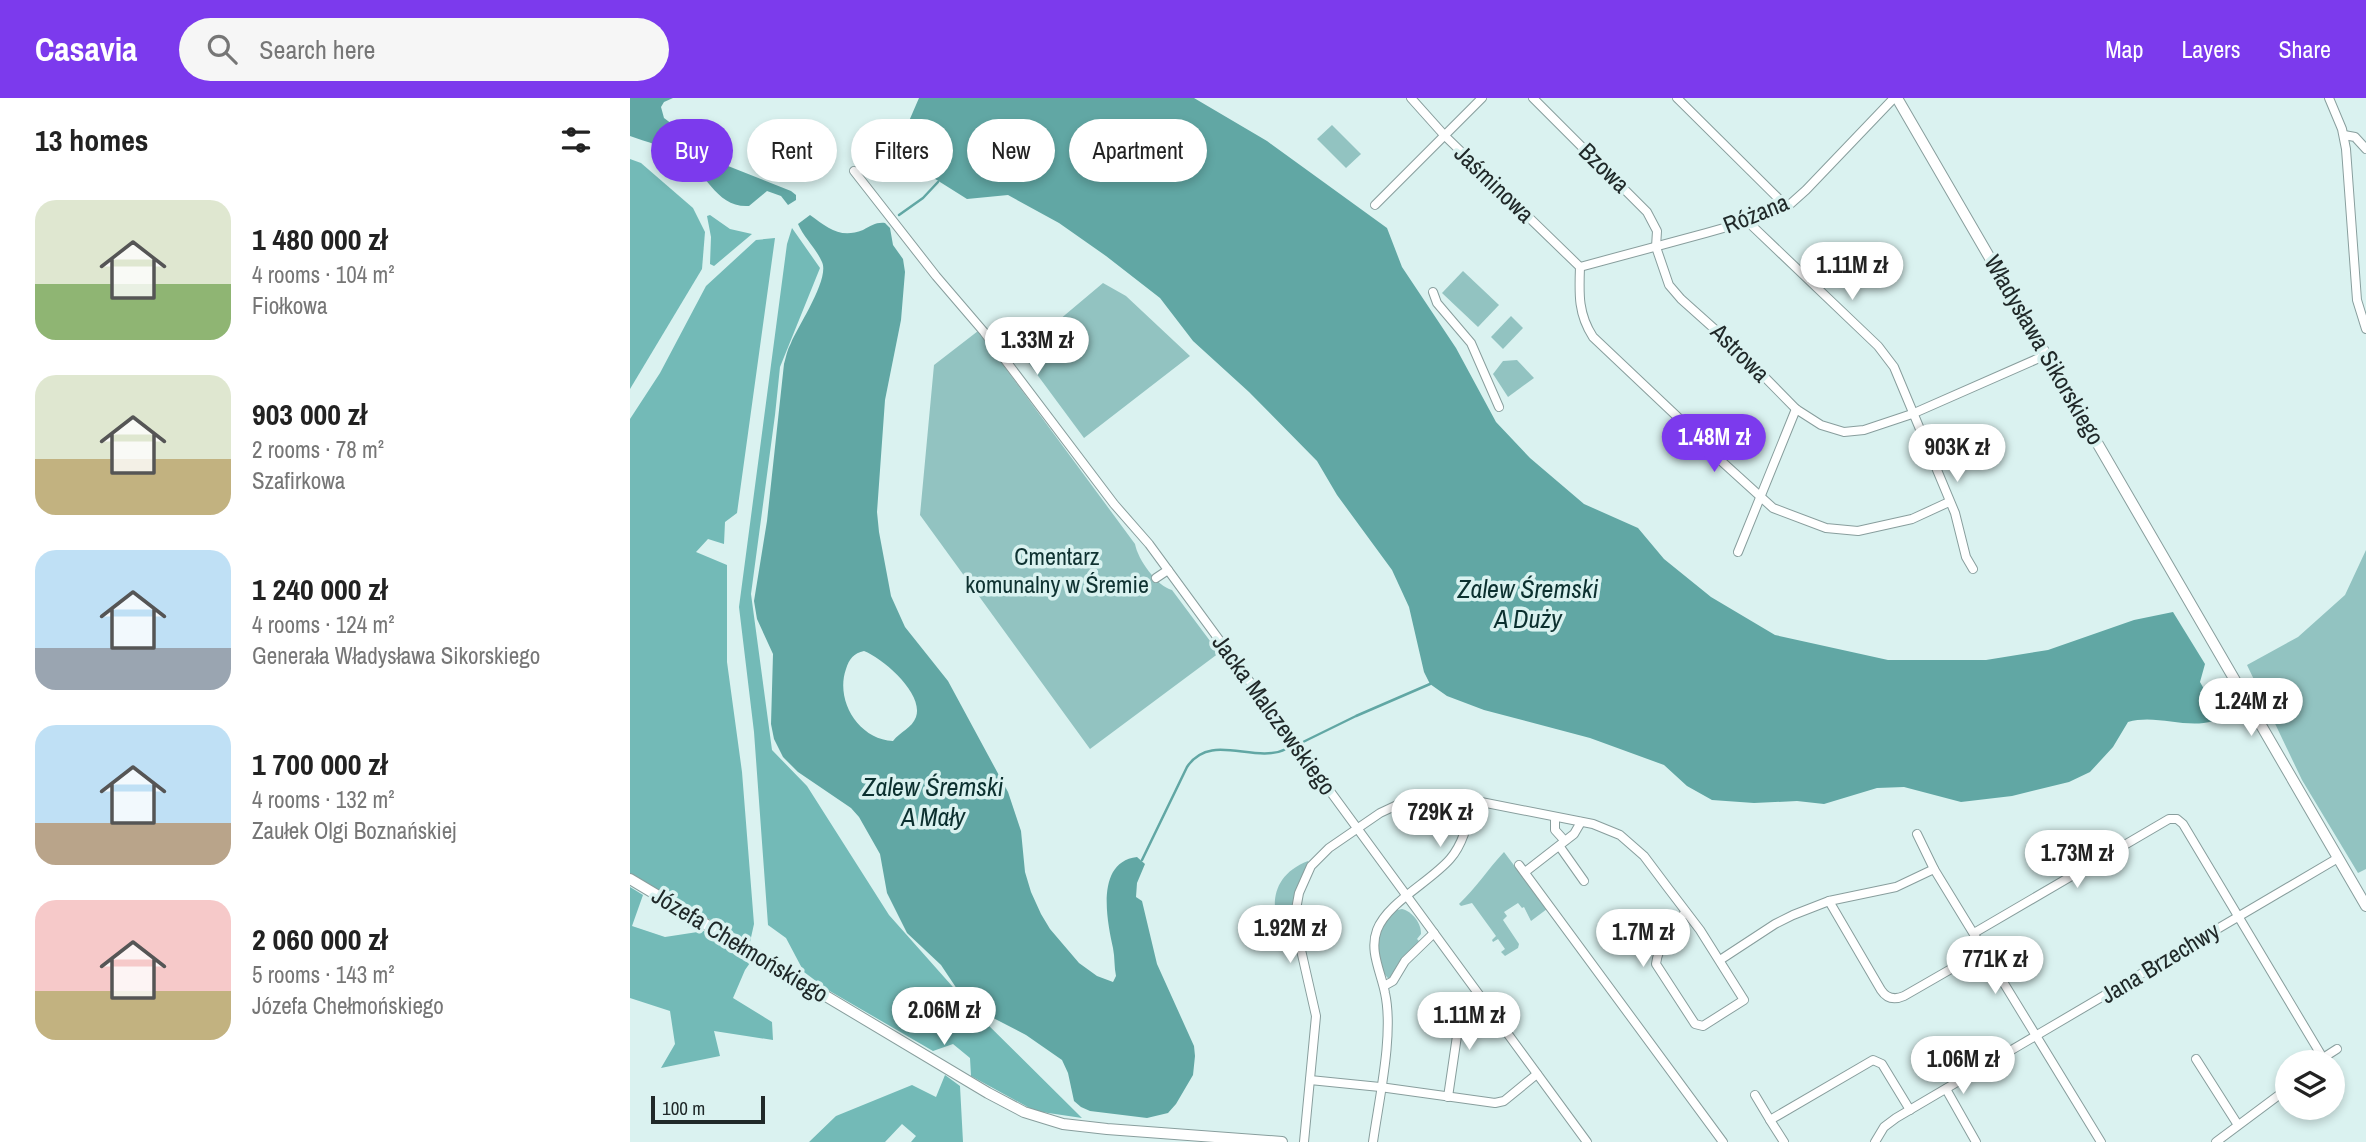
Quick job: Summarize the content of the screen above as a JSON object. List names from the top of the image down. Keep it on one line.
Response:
{"streets":{"main road":["Władysława Sikorskiego","Józefa Chełmońskiego"],"street":["Bzowa","Jaśminowa","Różana","Astrowa","Jacka Malczewskiego","Jana Brzechwy"]},"crossings":[["Bzowa","Różana"],["Bzowa","Astrowa"],["Jaśminowa","Różana"],["Różana","Władysława Sikorskiego"],["Różana","Astrowa"],["Władysława Sikorskiego","Astrowa"],["Władysława Sikorskiego","Jana Brzechwy"]],"water":["Zalew Śremski A Duży","Zalew Śremski A Mały"],"parks":["Cmentarz komunalny w Śremie"],"scale_bar":"100 m","page":{"header":"Casavia","search":"Search here","nav":["Map","Layers","Share"],"heading":"13 homes","chip":["Buy","Rent","Filters","New","Apartment"],"list":[{"name":"1 480 000 zł","note":"4 rooms · 104 m² · Fiołkowa"},{"name":"903 000 zł","note":"2 rooms · 78 m² · Szafirkowa"},{"name":"1 240 000 zł","note":"4 rooms · 124 m² · Generała Władysława Sikorskiego"},{"name":"1 700 000 zł","note":"4 rooms · 132 m² · Zaułek Olgi Boznańskiej"},{"name":"2 060 000 zł","note":"5 rooms · 143 m² · Józefa Chełmońskiego"}],"price":["1.11M zł","1.33M zł","1.48M zł","903K zł","1.24M zł","729K zł","1.73M zł","1.92M zł","1.7M zł","771K zł","2.06M zł","1.11M zł","1.06M zł"],"scale":"100 m"}}
